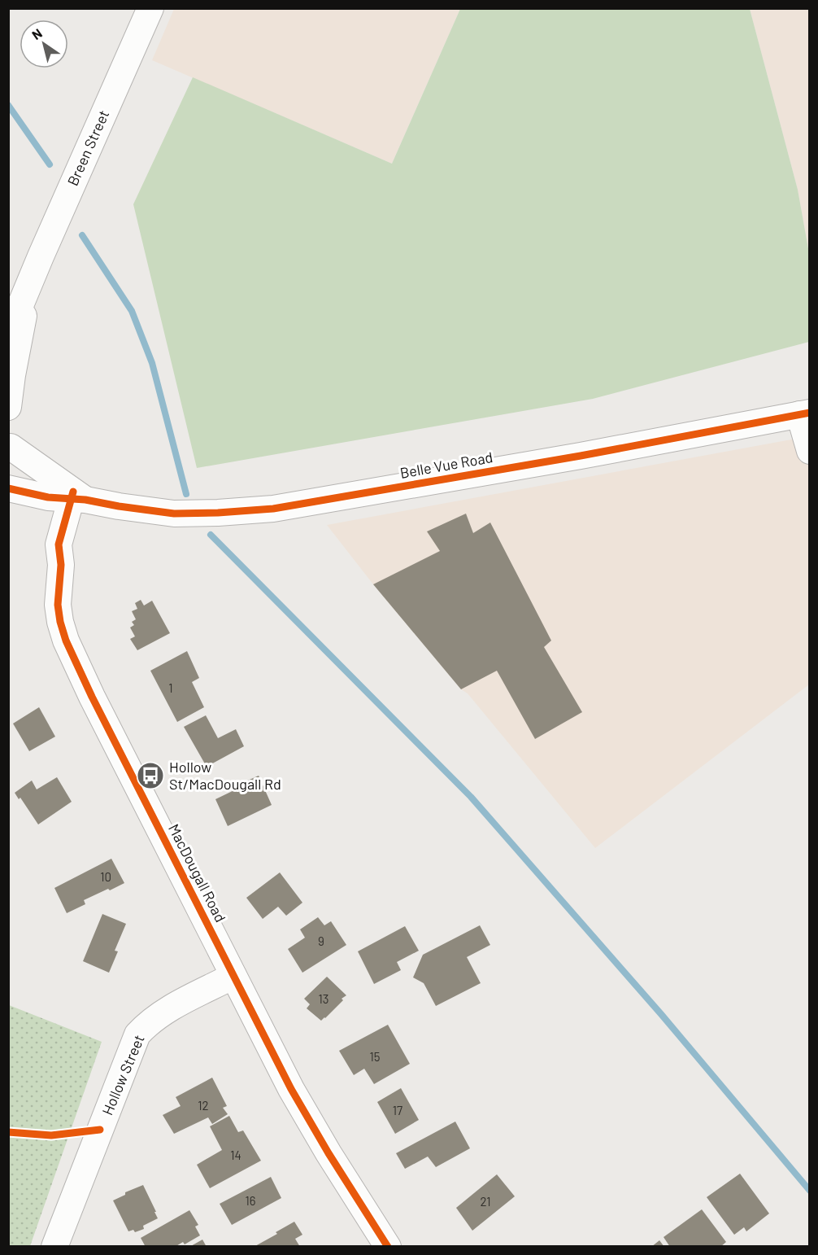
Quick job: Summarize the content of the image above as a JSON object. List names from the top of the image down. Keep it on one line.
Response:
{"streets":{"street":["Breen Street","Belle Vue Road","MacDougall Road","Hollow Street"]},"crossings":[["Belle Vue Road","MacDougall Road"],["MacDougall Road","Hollow Street"]],"places":{"bus stop":["Hollow St/MacDougall Rd"]},"house_numbers":["1","10","9","13","15","12","17","14","16","21"],"north":"top left"}
